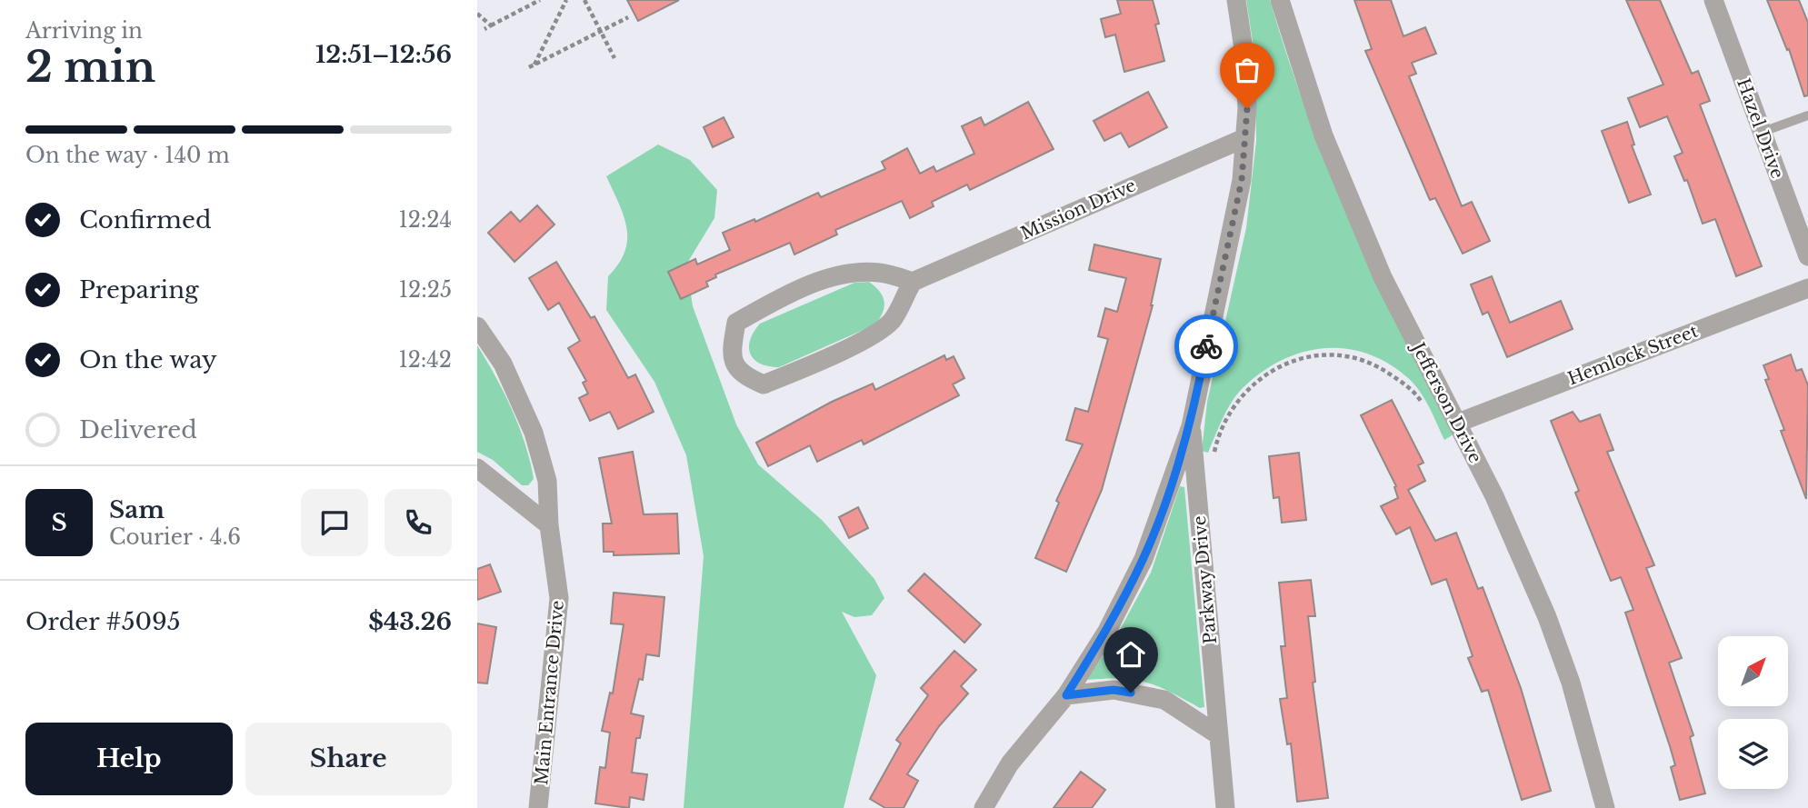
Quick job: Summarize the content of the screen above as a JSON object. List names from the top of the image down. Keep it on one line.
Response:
{"streets":{"street":["Hazel Drive","Mission Drive","Hemlock Street","Jefferson Drive","Parkway Drive","Main Entrance Drive"]},"crossings":[["Hemlock Street","Jefferson Drive"]],"north":"top right","page":{"heading":["2 min","Arriving in","12:51–12:56"],"panel":["Sam","Courier · 4.6","Order #5095","$43.26"],"bar":"On the way · 140 m","list":[["Confirmed","12:24"],["Preparing","12:25"],["On the way","12:42"],"Delivered"],"round":"S","buttons":["Help","Share"]}}
